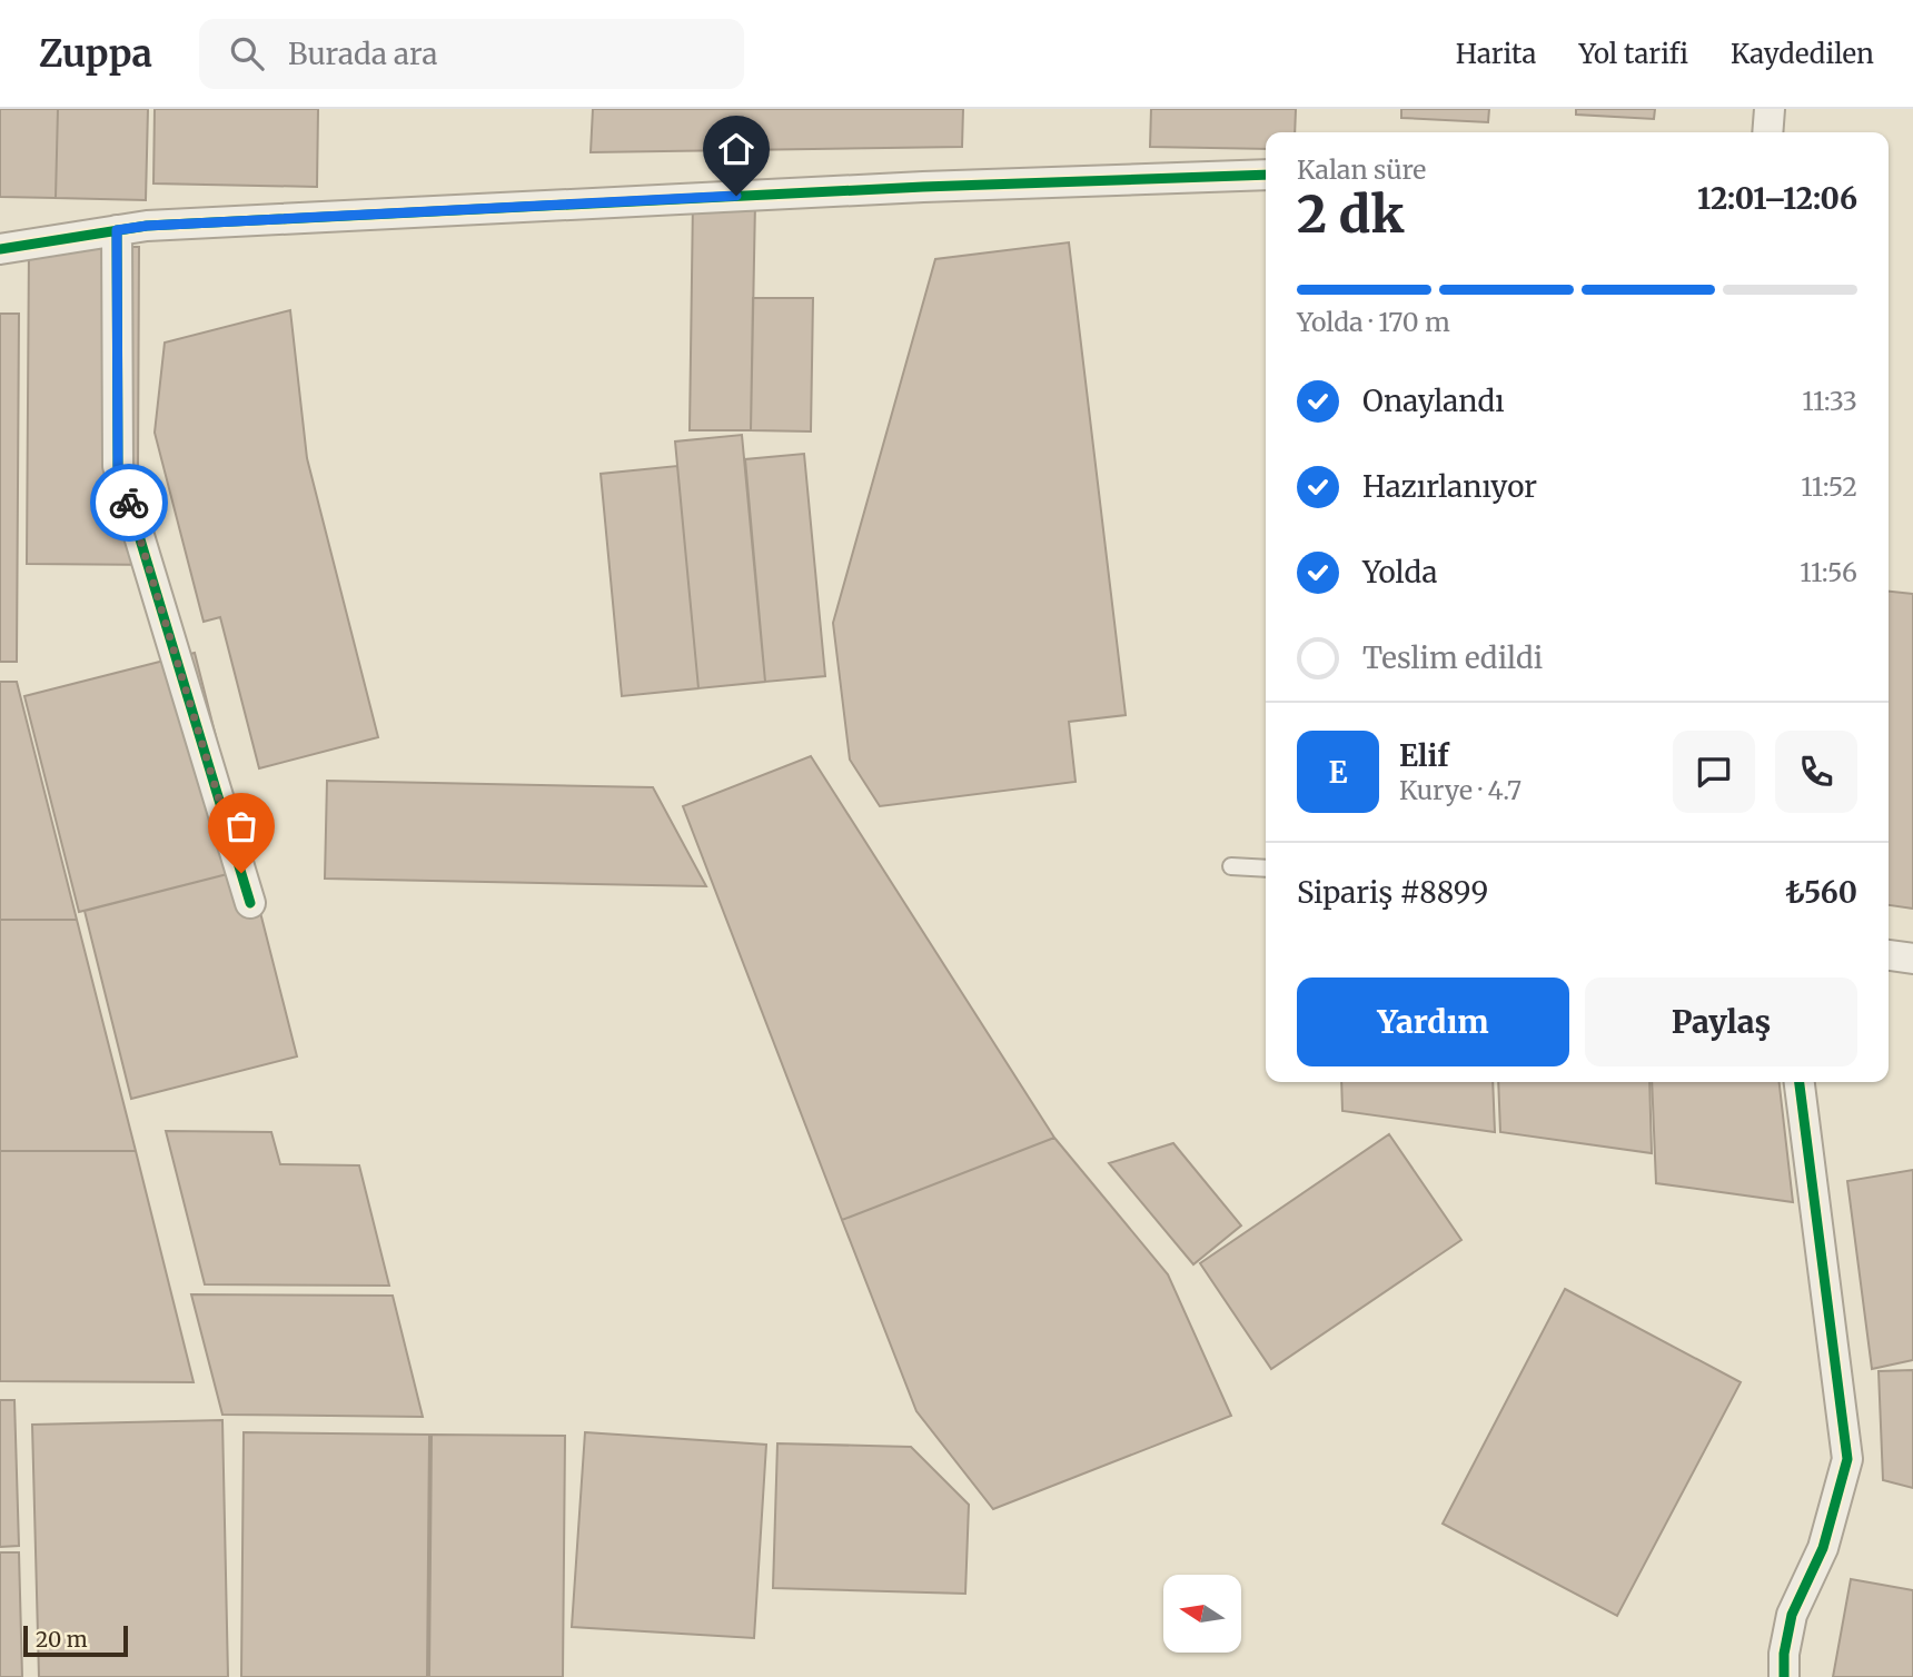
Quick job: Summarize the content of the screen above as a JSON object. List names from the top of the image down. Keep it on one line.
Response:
{"scale_bar":"20 m","north":"left","page":{"header":"Zuppa","search":"Burada ara","nav":["Harita","Yol tarifi","Kaydedilen"],"heading":["2 dk","Kalan süre","12:01–12:06"],"panel":["Elif","Kurye · 4.7","Sipariş #8899","₺560"],"bar":"Yolda · 170 m","list":[["Onaylandı","11:33"],["Hazırlanıyor","11:52"],["Yolda","11:56"],"Teslim edildi"],"round":"E","buttons":["Yardım","Paylaş"],"scale":"20 m"}}
